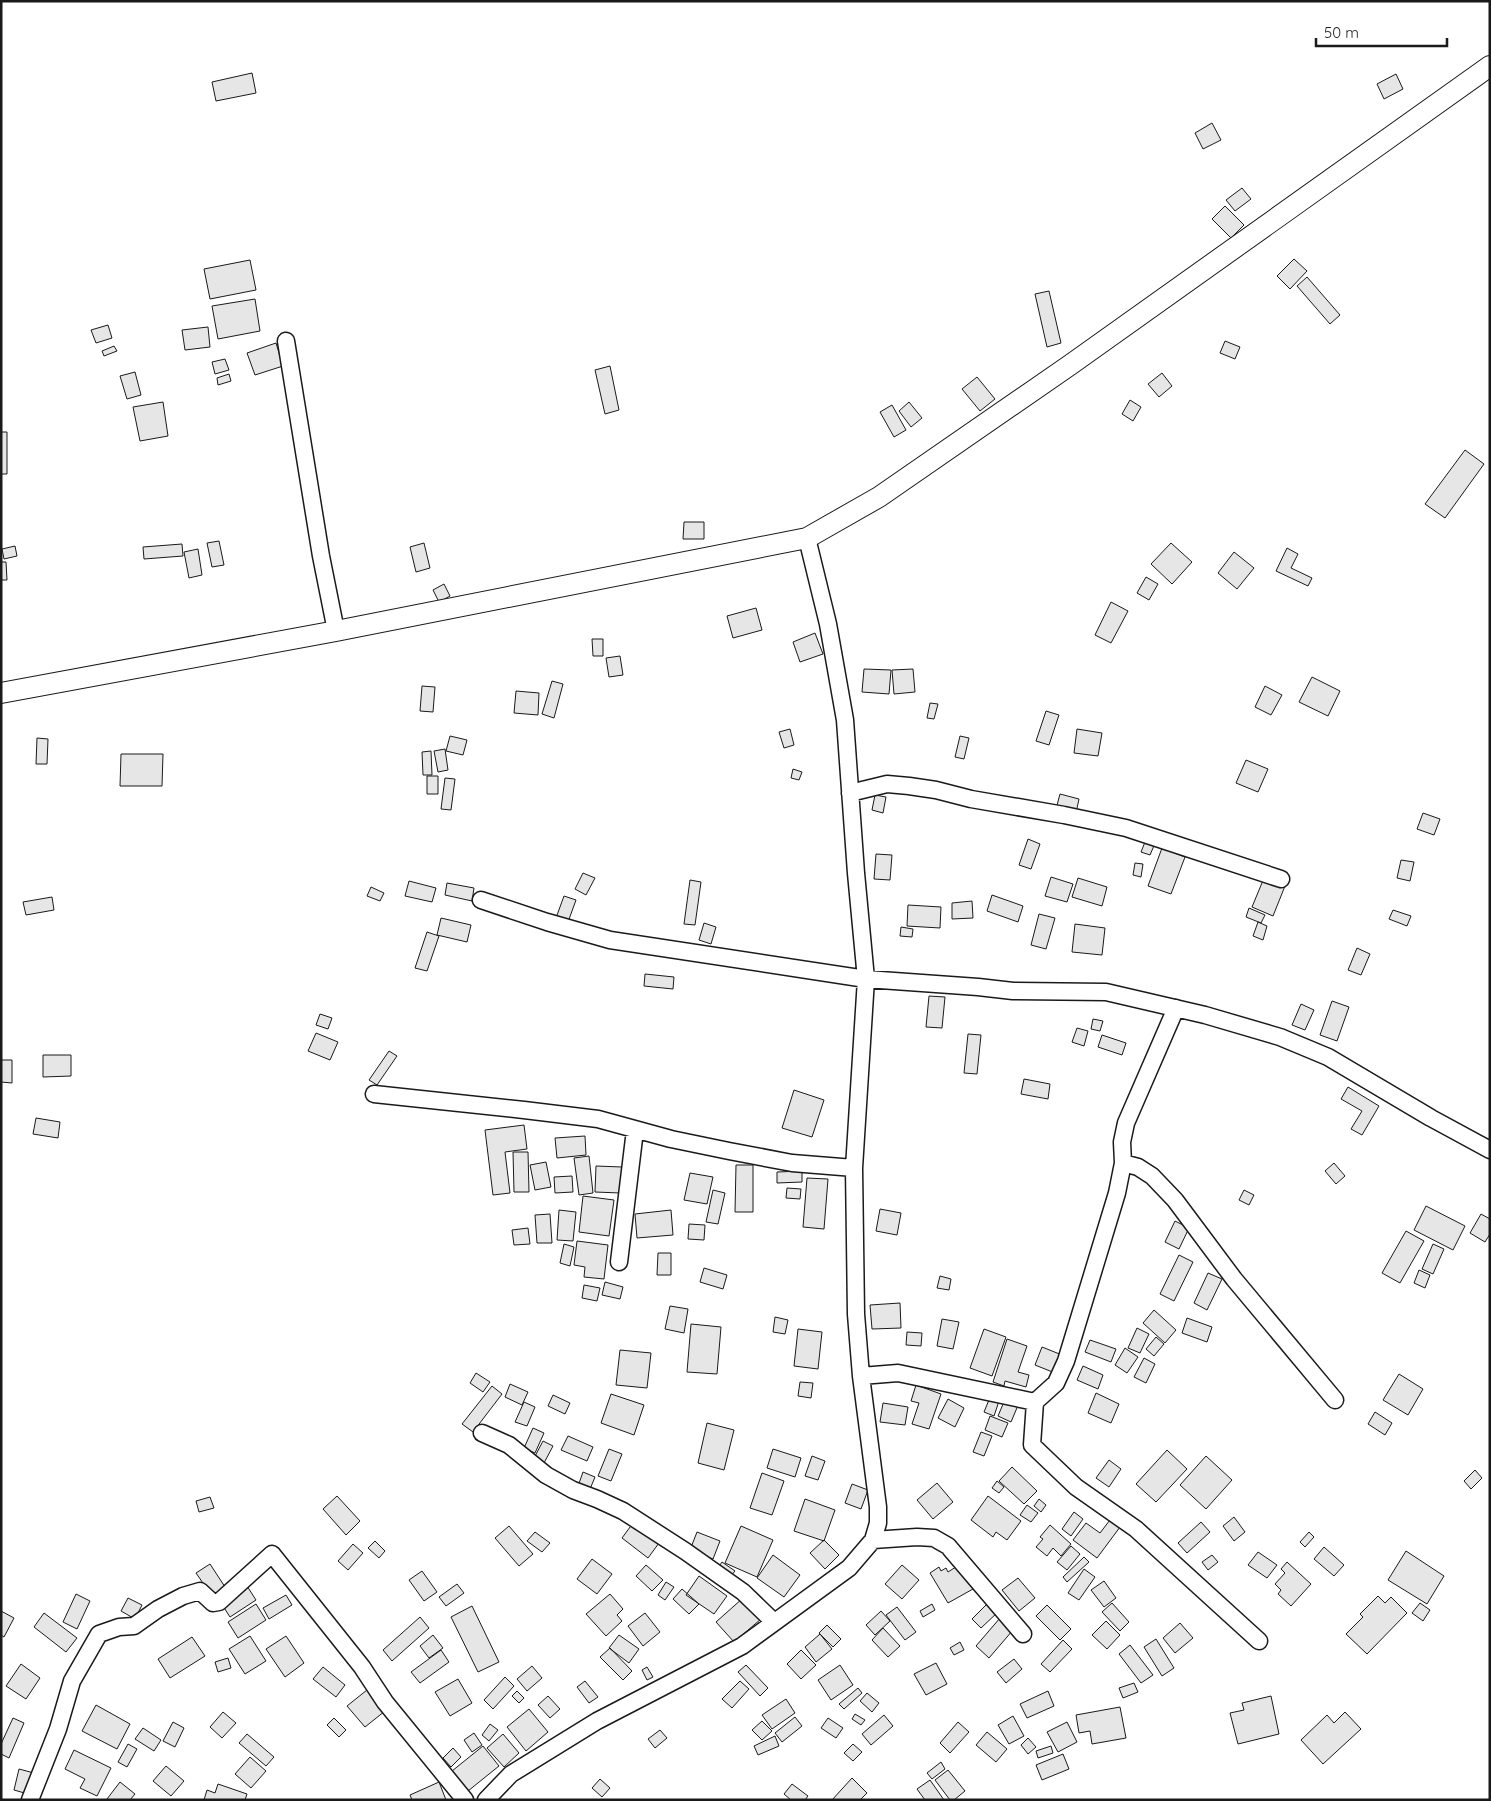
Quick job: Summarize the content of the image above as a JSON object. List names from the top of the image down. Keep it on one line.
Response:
{"scale_bar":"50 m"}
